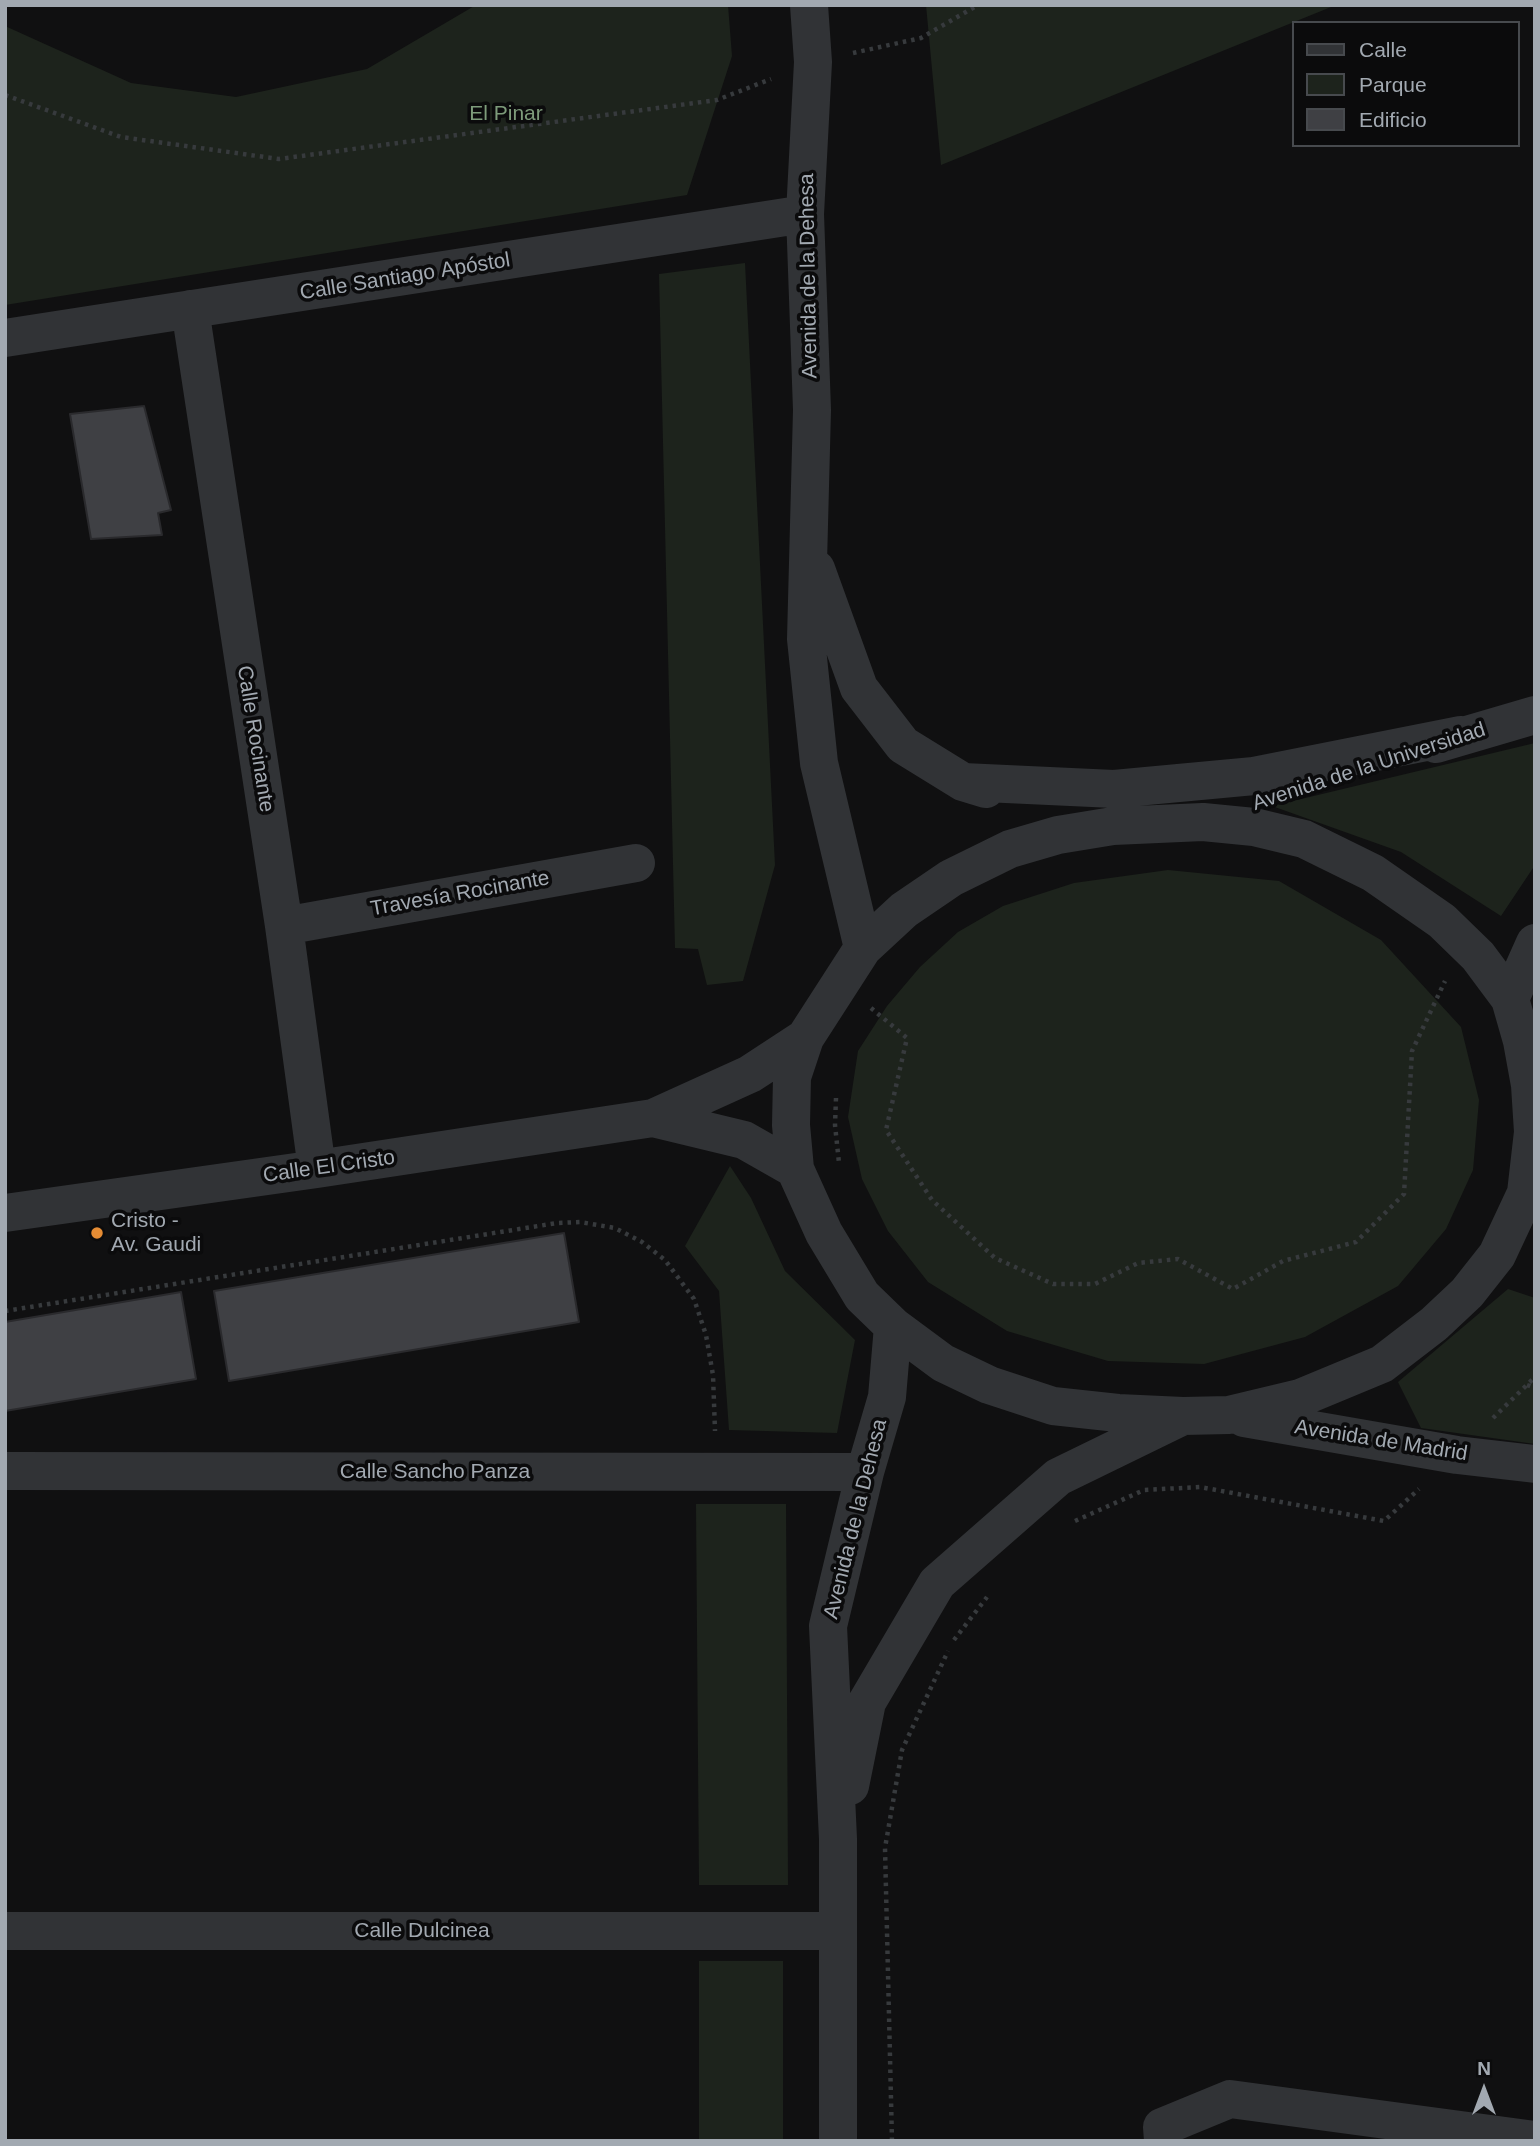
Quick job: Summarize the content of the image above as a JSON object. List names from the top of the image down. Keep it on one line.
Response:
{"streets":{"street":["Avenida de la Dehesa","Calle Santiago Apóstol","Calle Rocinante","Avenida de la Universidad","Travesía Rocinante","Calle El Cristo","Avenida de Madrid","Calle Sancho Panza","Calle Dulcinea"]},"crossings":[["Avenida de la Dehesa","Calle Santiago Apóstol"],["Avenida de la Dehesa","Calle Sancho Panza"],["Avenida de la Dehesa","Calle Dulcinea"],["Calle Santiago Apóstol","Calle Rocinante"],["Calle Rocinante","Travesía Rocinante"],["Calle Rocinante","Calle El Cristo"]],"parks":["El Pinar"],"places":["Cristo - Av. Gaudi"],"legend":["Calle","Parque","Edificio"],"north":"top"}
